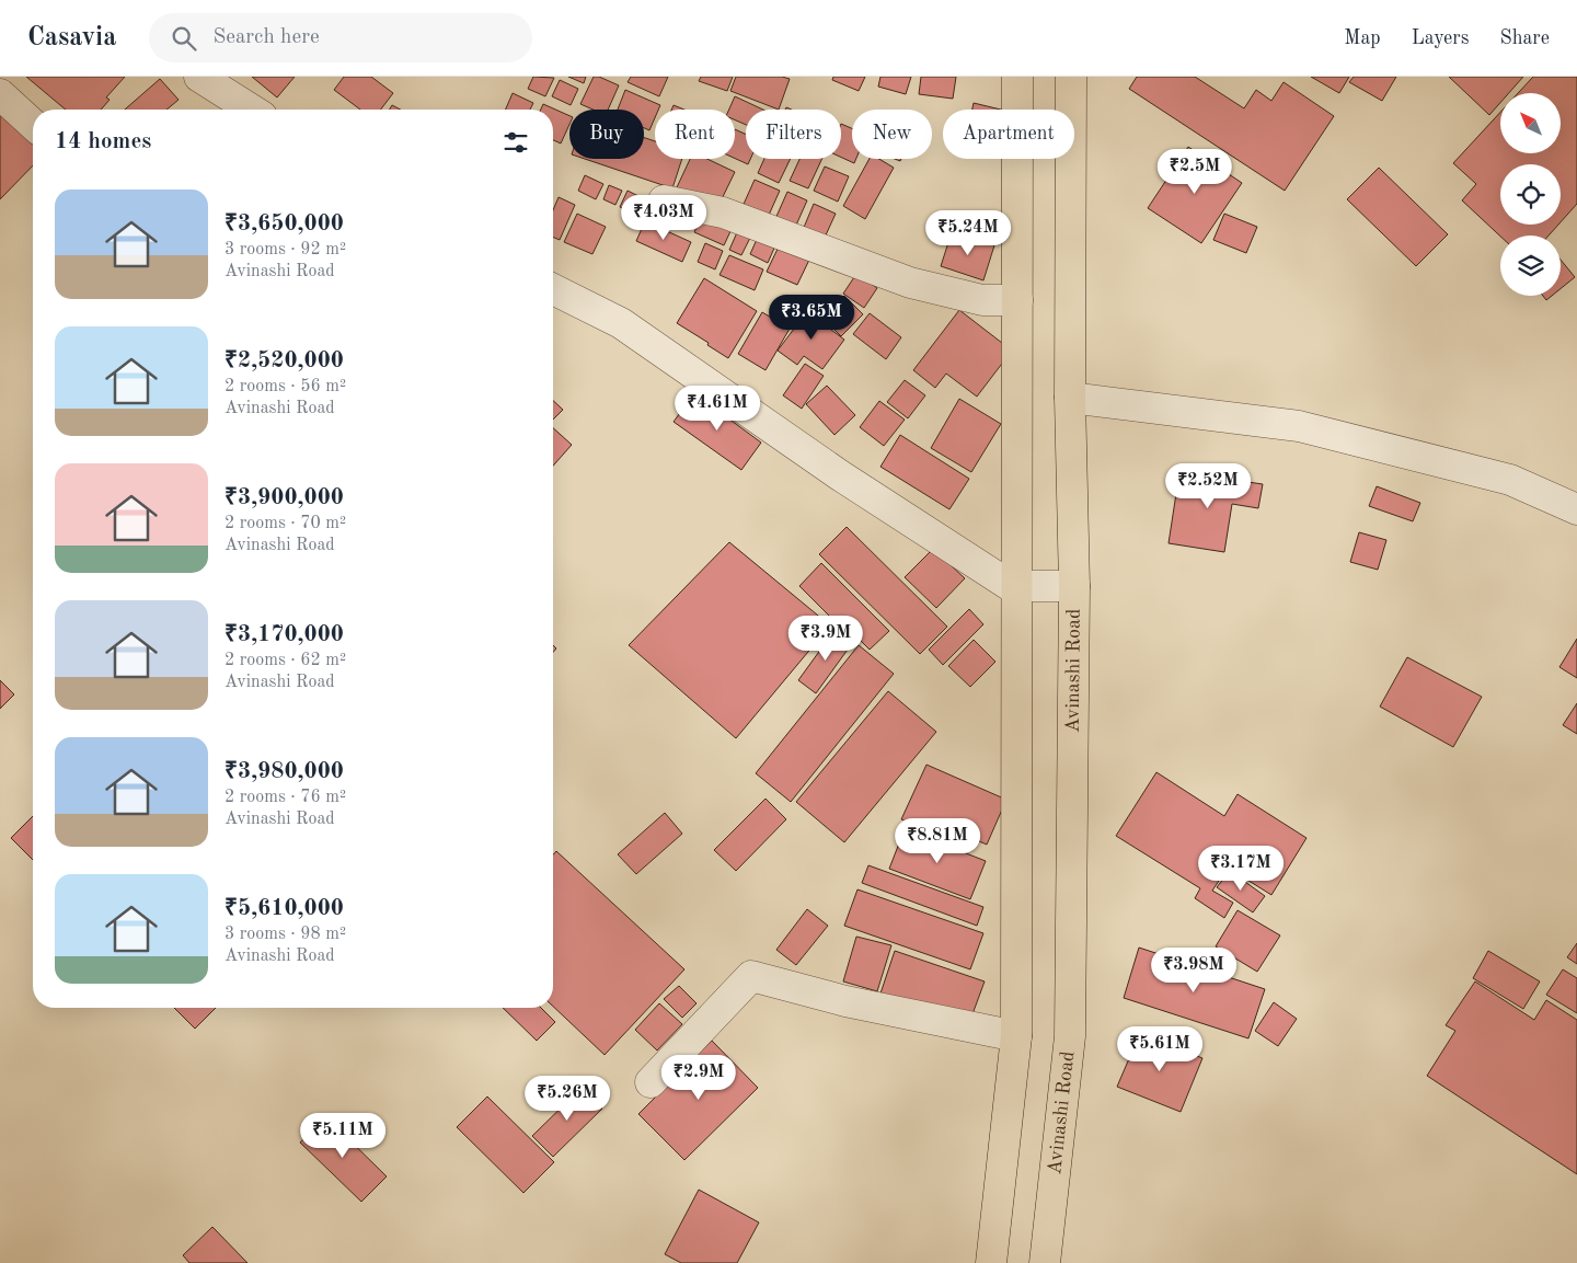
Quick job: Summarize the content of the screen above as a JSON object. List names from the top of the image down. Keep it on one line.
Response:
{"streets":{"main road":["Avinashi Road"]},"north":"top left","page":{"header":"Casavia","search":"Search here","nav":["Map","Layers","Share"],"chip":["Buy","Rent","Filters","New","Apartment"],"heading":"14 homes","price":["₹2.5M","₹4.03M","₹5.24M","₹3.65M","₹4.61M","₹2.52M","₹3.9M","₹8.81M","₹3.17M","₹3.98M","₹5.61M","₹2.9M","₹5.26M","₹5.11M"],"list":[{"name":"₹3,650,000","note":"3 rooms · 92 m² · Avinashi Road"},{"name":"₹2,520,000","note":"2 rooms · 56 m² · Avinashi Road"},{"name":"₹3,900,000","note":"2 rooms · 70 m² · Avinashi Road"},{"name":"₹3,170,000","note":"2 rooms · 62 m² · Avinashi Road"},{"name":"₹3,980,000","note":"2 rooms · 76 m² · Avinashi Road"},{"name":"₹5,610,000","note":"3 rooms · 98 m² · Avinashi Road"}]}}
